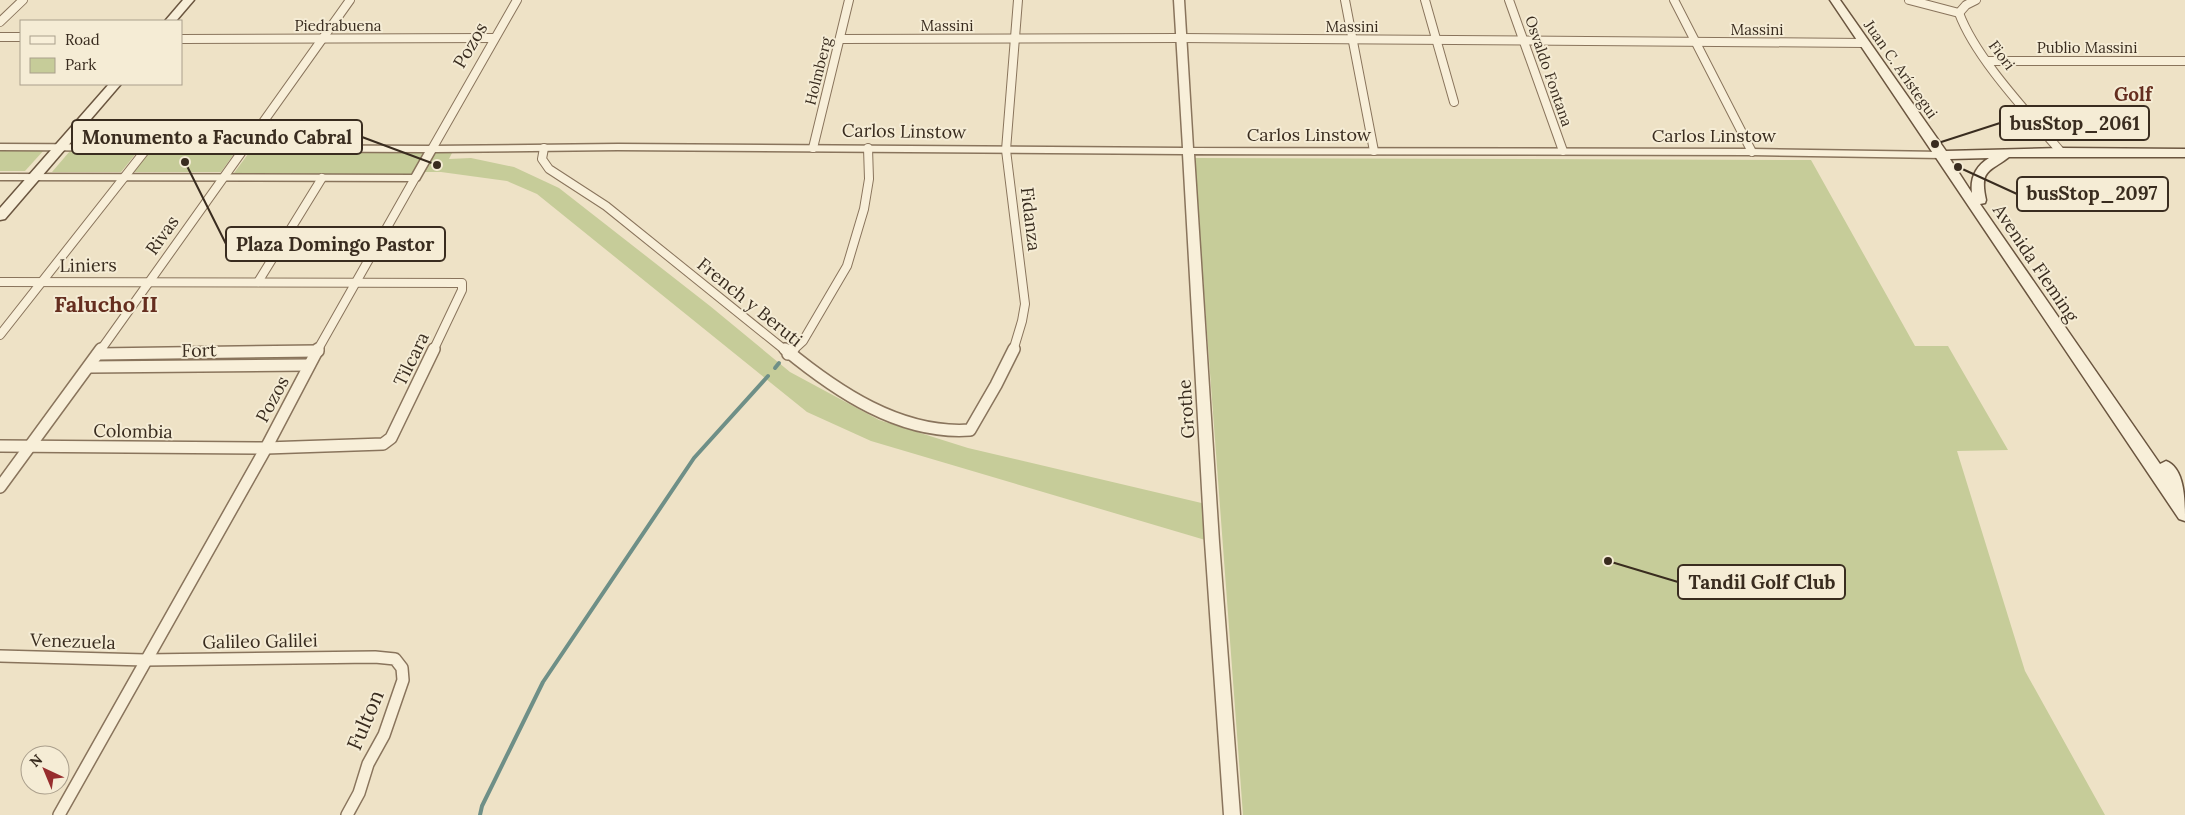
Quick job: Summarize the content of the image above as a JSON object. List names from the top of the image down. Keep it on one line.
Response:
{"streets":{"main road":["Juan C. Arístegui","Carlos Linstow","Avenida Fleming"],"street":["Piedrabuena","Massini","Pozos","Publio Massini","Fiori","Holmberg","Osvaldo Fontana","Fidanza","Rivas","Liniers","French y Beruti","Fort","Tilcara","Grothe","Colombia","Venezuela","Galileo Galilei","Fulton"]},"crossings":[["Piedrabuena","Pozos"],["Piedrabuena","Rivas"],["Massini","Juan C. Arístegui"],["Massini","Holmberg"],["Massini","Osvaldo Fontana"],["Massini","Fidanza"],["Massini","Grothe"],["Pozos","Carlos Linstow"],["Pozos","Liniers"],["Pozos","Fort"],["Pozos","Colombia"],["Pozos","Venezuela"],["Pozos","Galileo Galilei"],["Publio Massini","Fiori"],["Fiori","Carlos Linstow"],["Juan C. Arístegui","Carlos Linstow"],["Juan C. Arístegui","Avenida Fleming"],["Holmberg","Carlos Linstow"],["Osvaldo Fontana","Carlos Linstow"],["Carlos Linstow","Fidanza"],["Carlos Linstow","Rivas"],["Carlos Linstow","Avenida Fleming"],["Carlos Linstow","French y Beruti"],["Carlos Linstow","Grothe"],["Fidanza","French y Beruti"],["Rivas","Liniers"],["Rivas","Fort"],["Rivas","Colombia"],["Liniers","Tilcara"],["Tilcara","Colombia"],["Venezuela","Galileo Galilei"],["Galileo Galilei","Fulton"]],"districts":["Golf","Falucho II"],"places":["busStop_2061","Plaza Domingo Pastor","Monumento a Facundo Cabral","busStop_2097","Tandil Golf Club"],"legend":["Road","Park"],"north":"top left"}
